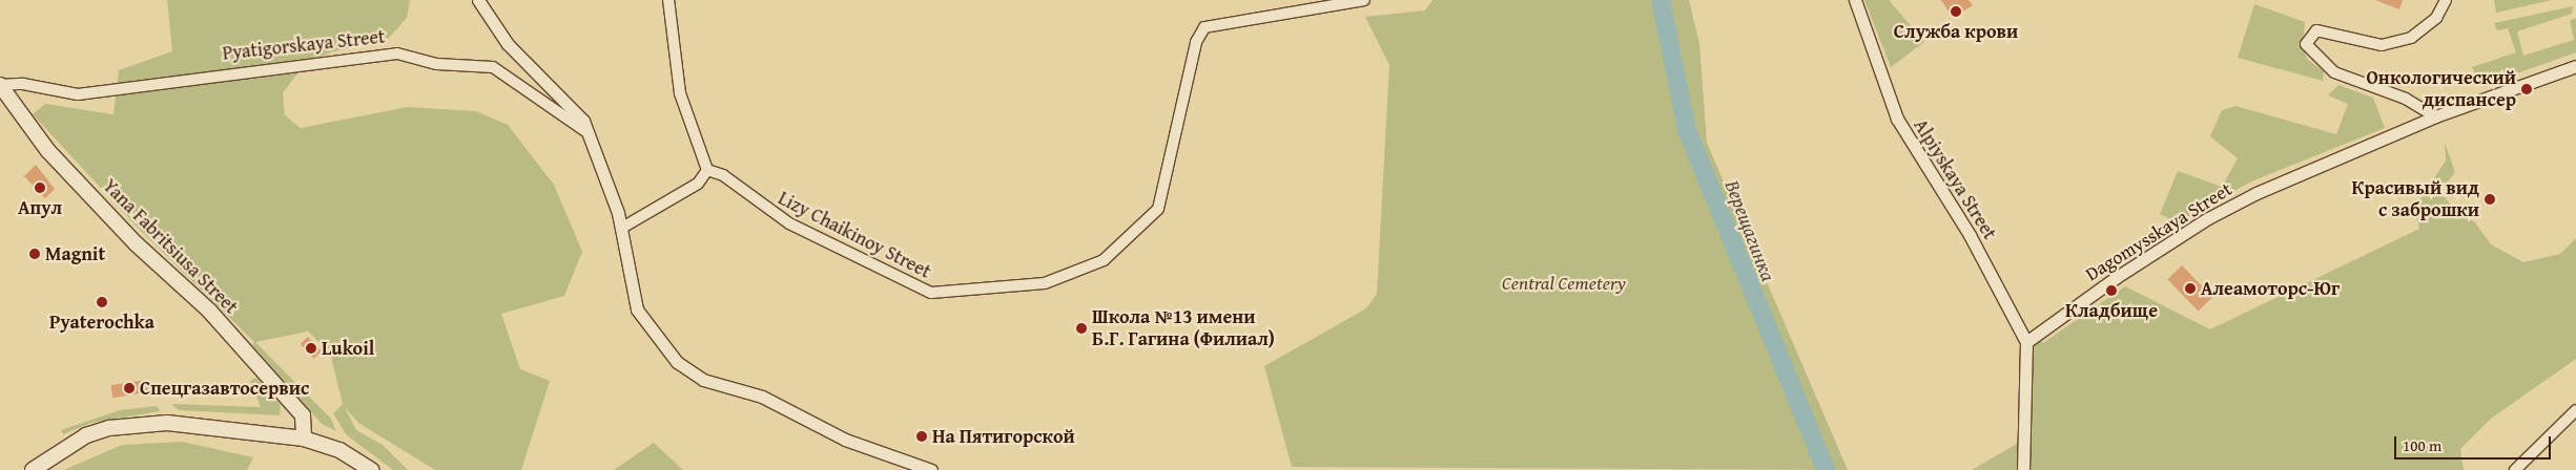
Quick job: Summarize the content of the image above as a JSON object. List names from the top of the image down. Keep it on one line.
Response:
{"streets":{"main road":["Yana Fabritsiusa Street"],"street":["Pyatigorskaya Street","Alpiyskaya Street","Dagomysskaya Street","Lizy Chaikinoy Street"]},"crossings":[["Pyatigorskaya Street","Yana Fabritsiusa Street"],["Alpiyskaya Street","Dagomysskaya Street"]],"water":["Верещагинка"],"parks":["Central Cemetery"],"places":["Служба крови","Онкологический диспансер","Апул","Красивый вид с заброшки","Magnit","Алеамоторс-Юг","Кладбище","Pyaterochka","Школа №13 имени Б.Г. Гагина (Филиал)","Lukoil","Спецгазавтосервис","На Пятигорской"],"scale_bar":"100 m"}
